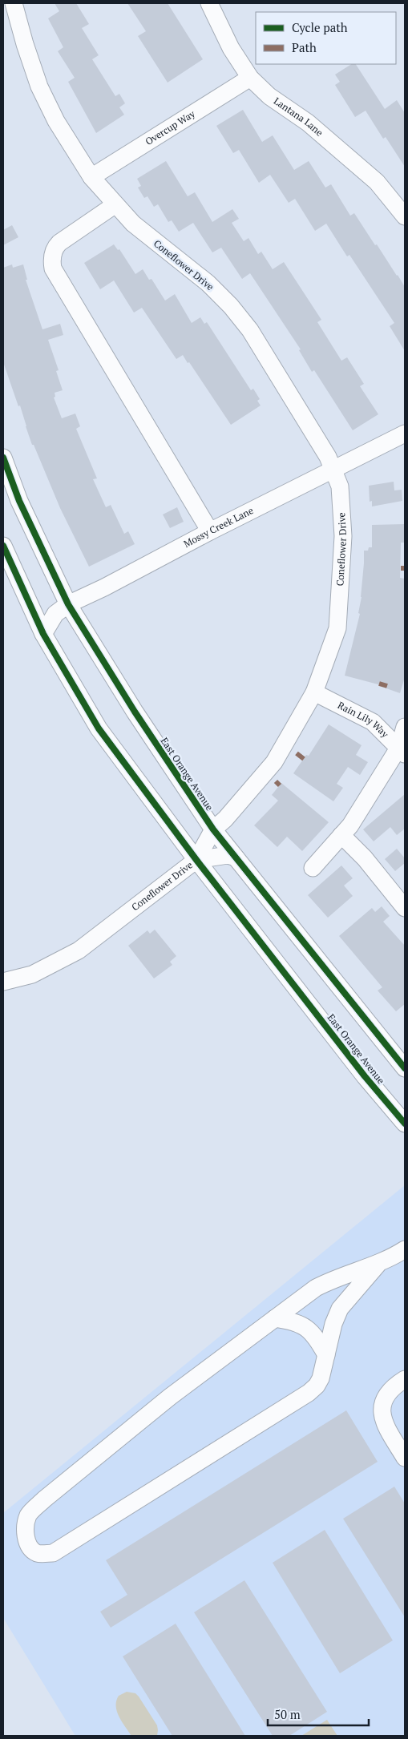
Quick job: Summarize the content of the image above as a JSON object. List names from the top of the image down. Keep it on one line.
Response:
{"streets":{"street":["Lantana Lane","Overcup Way","Coneflower Drive","Mossy Creek Lane","Rain Lily Way","East Orange Avenue"]},"crossings":[["Lantana Lane","Overcup Way"],["Overcup Way","Coneflower Drive"],["Coneflower Drive","Mossy Creek Lane"],["Coneflower Drive","Rain Lily Way"],["Coneflower Drive","East Orange Avenue"],["Mossy Creek Lane","East Orange Avenue"]],"legend":["Cycle path","Path"],"scale_bar":"50 m"}
